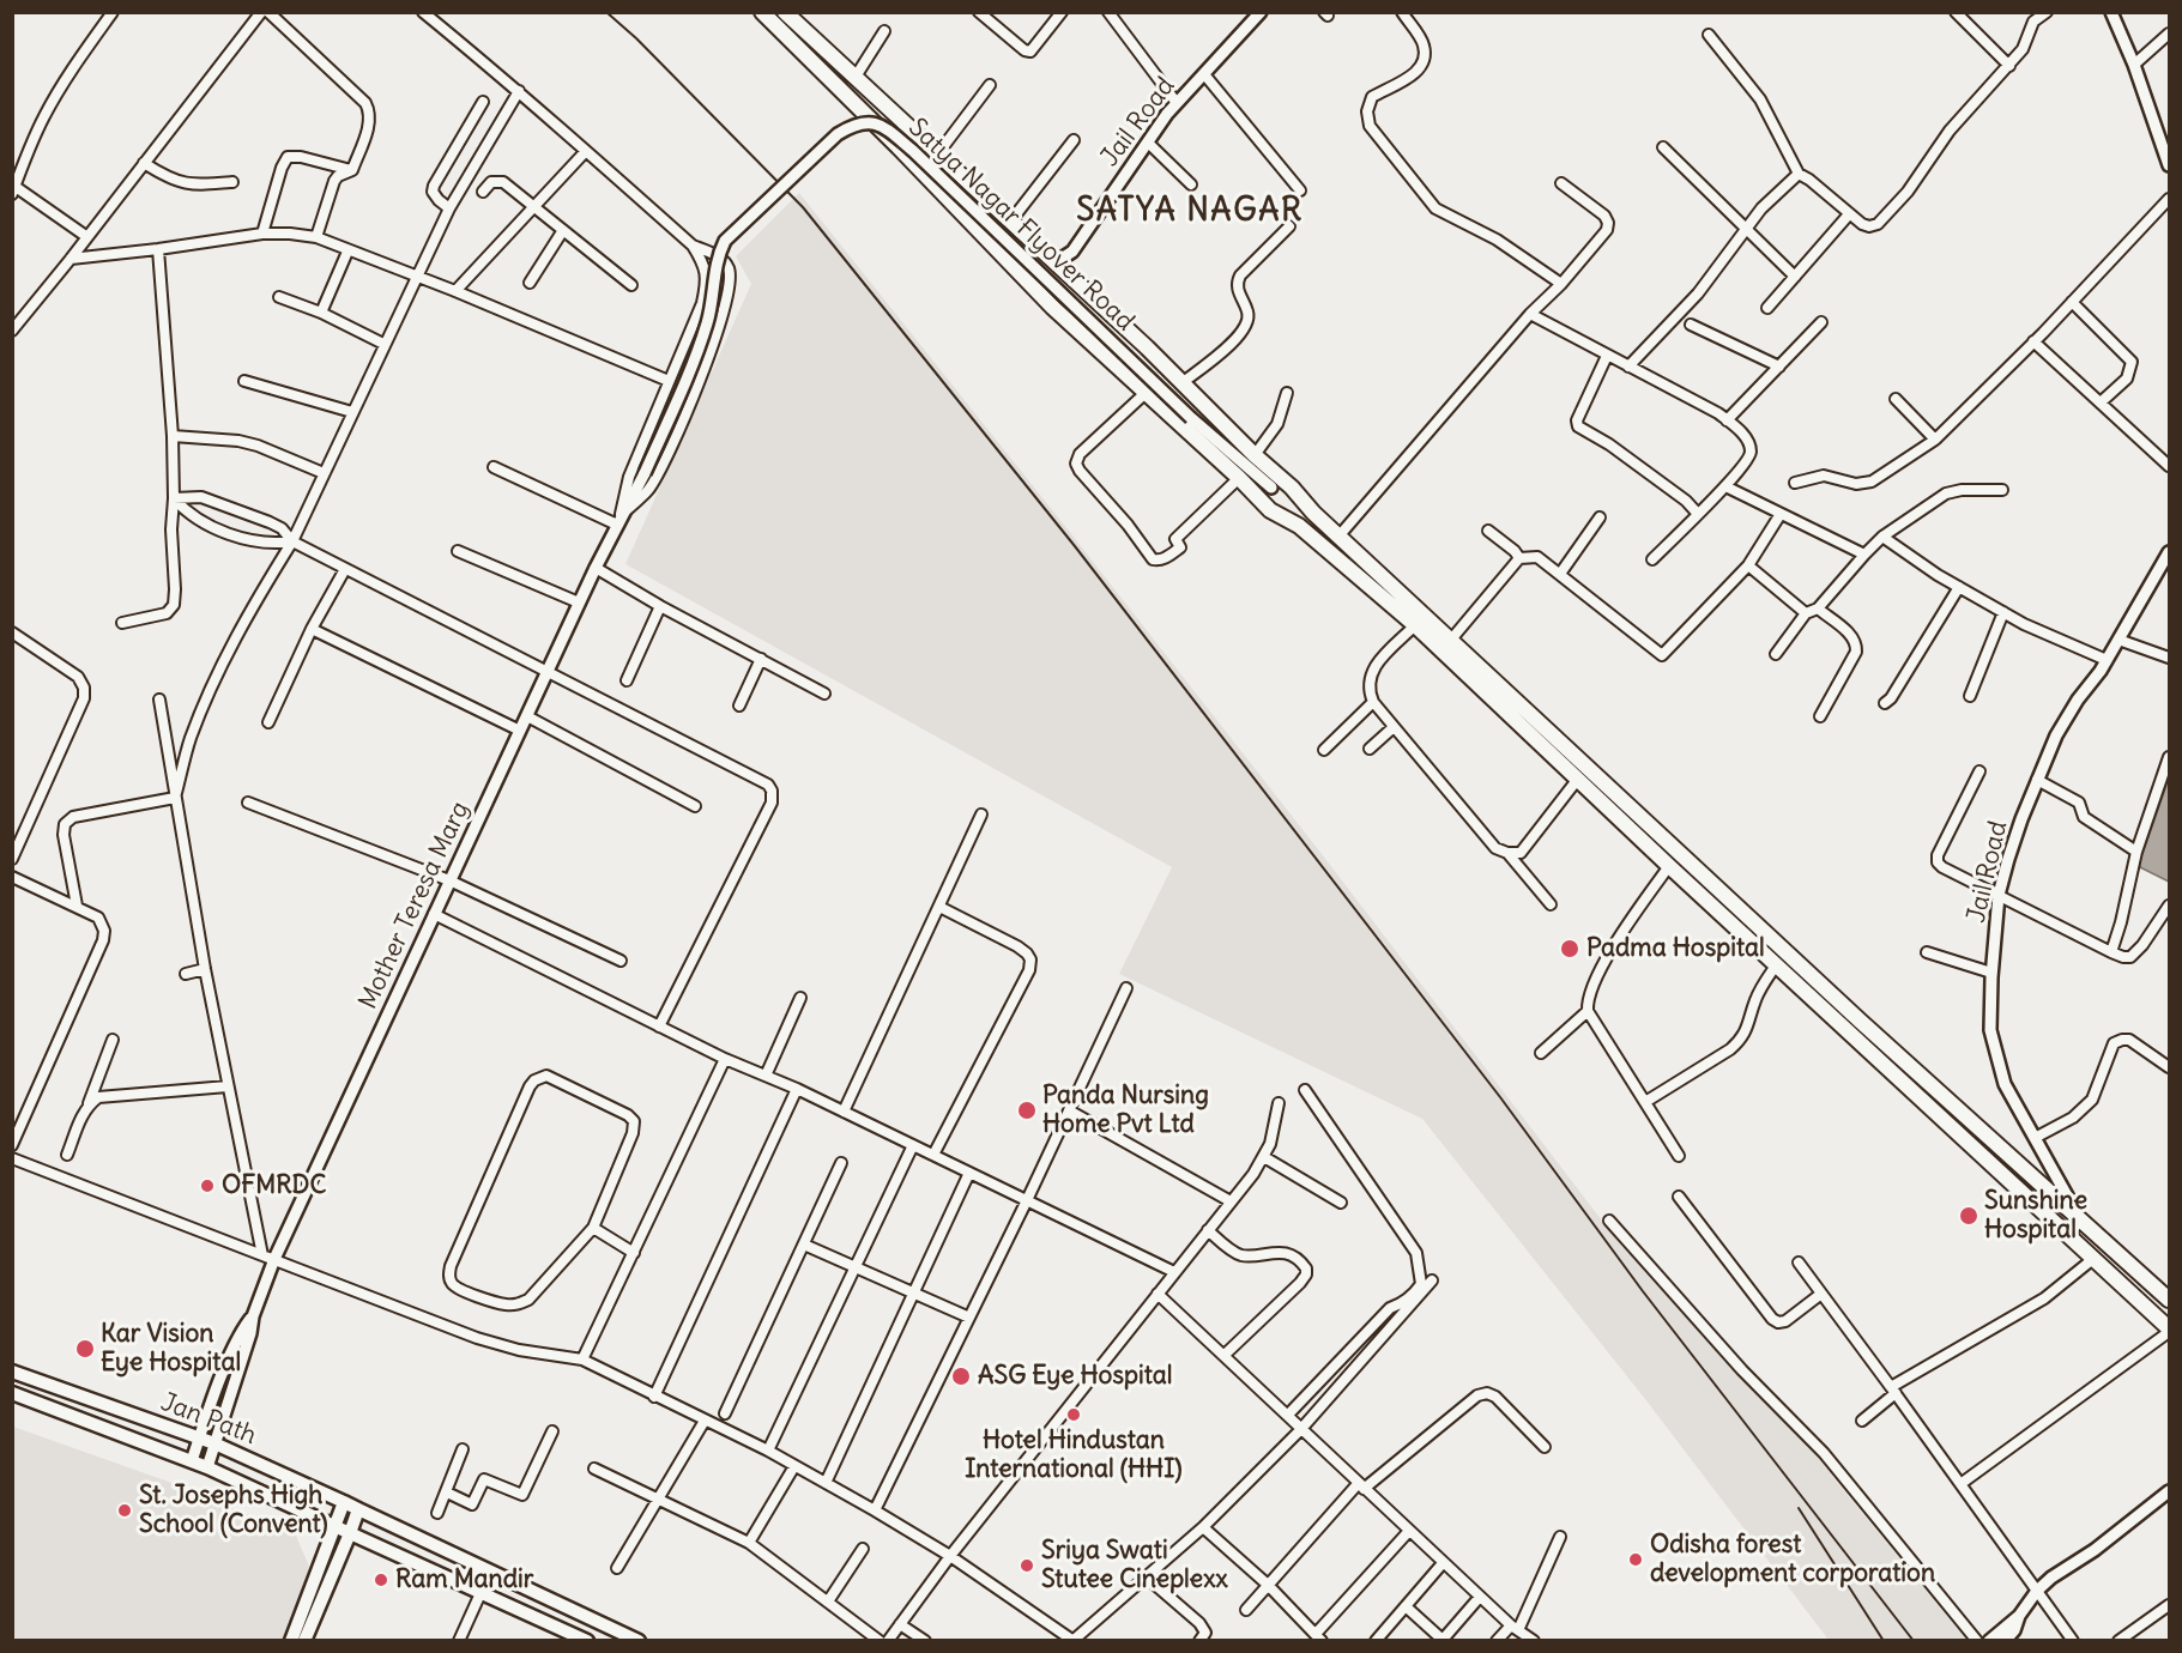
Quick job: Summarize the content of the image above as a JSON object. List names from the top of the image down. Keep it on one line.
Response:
{"streets":{"main road":["Jan Path"],"street":["Jail Road","Satya Nagar Flyover Road","Mother Teresa Marg"]},"crossings":[["Satya Nagar Flyover Road","Mother Teresa Marg"],["Mother Teresa Marg","Jan Path"]],"districts":["SATYA NAGAR"],"places":["Padma Hospital","Panda Nursing Home Pvt Ltd","OFMRDC","Sunshine Hospital","Kar Vision Eye Hospital","ASG Eye Hospital","Hotel Hindustan International (HHI)","St. Josephs High School (Convent)","Odisha forest development corporation","Sriya Swati Stutee Cineplexx","Ram Mandir"]}
